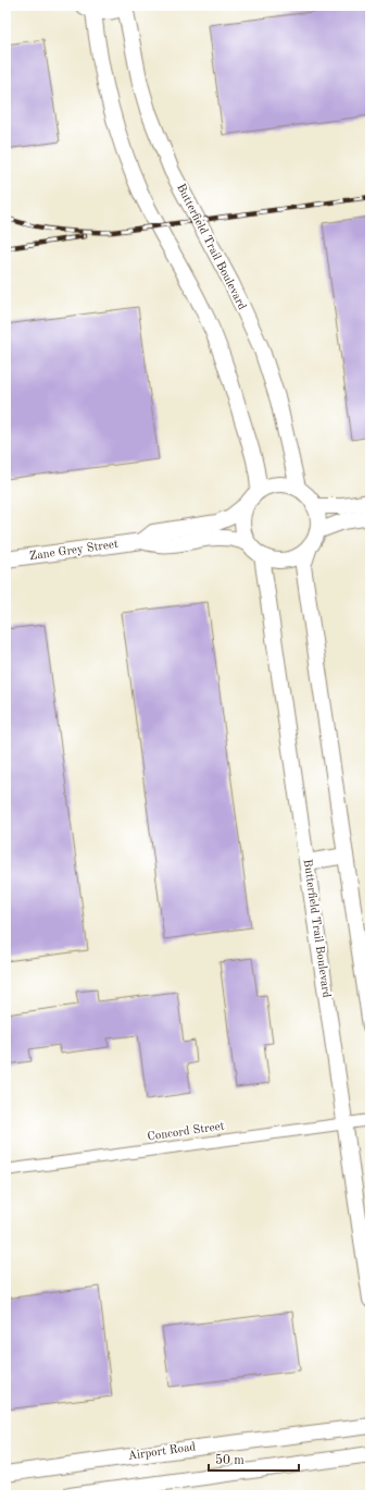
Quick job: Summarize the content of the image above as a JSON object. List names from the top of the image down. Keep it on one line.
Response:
{"streets":{"street":["Butterfield Trail Boulevard","Zane Grey Street","Concord Street","Airport Road"]},"crossings":[["Butterfield Trail Boulevard","Zane Grey Street"],["Butterfield Trail Boulevard","Concord Street"]],"scale_bar":"50 m"}
